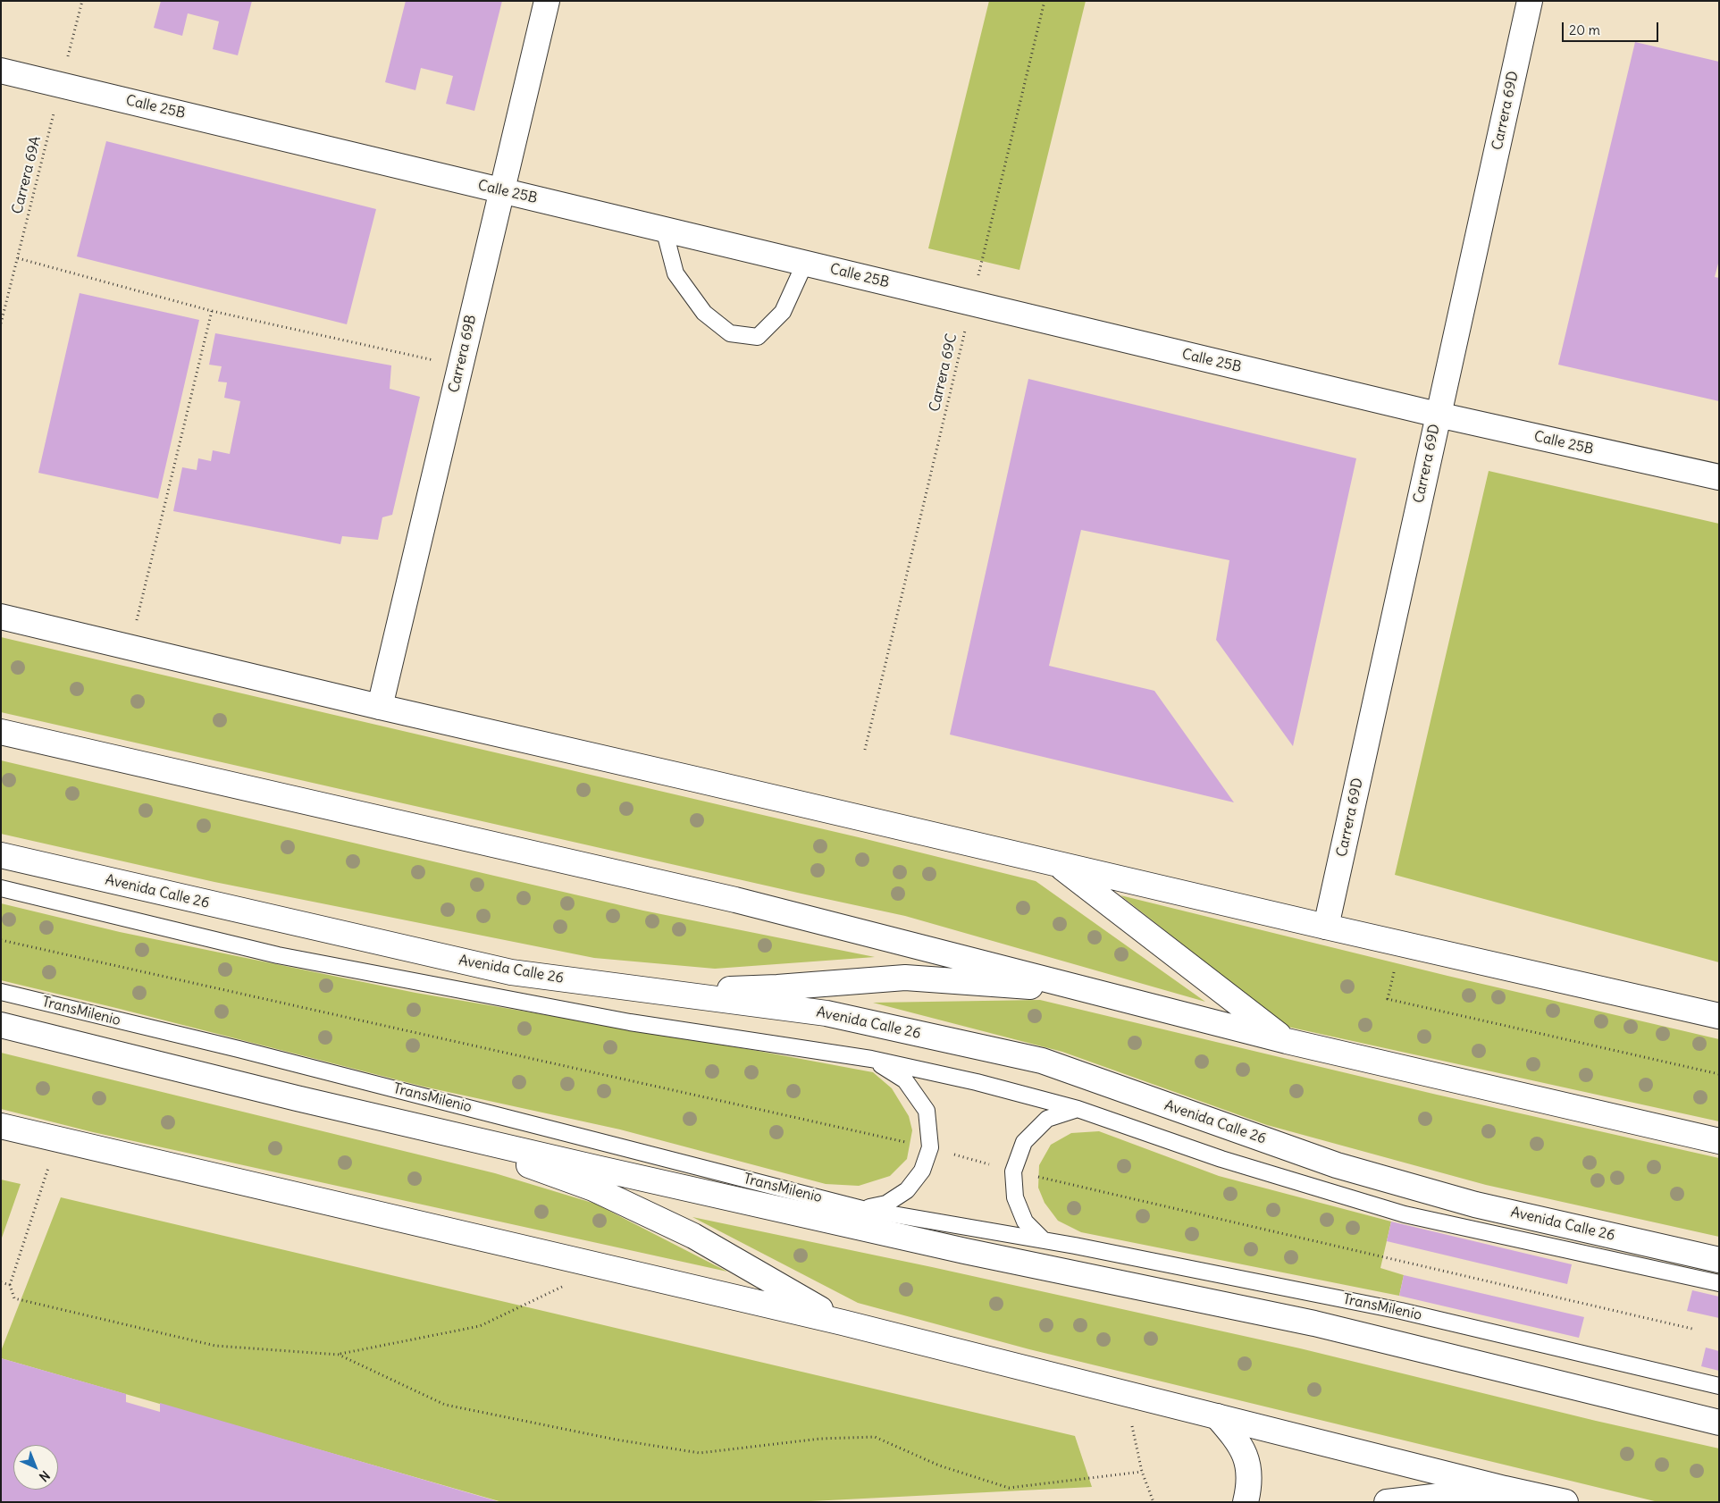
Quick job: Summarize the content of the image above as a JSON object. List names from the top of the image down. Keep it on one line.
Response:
{"streets":{"main road":["Calle 25B","Carrera 69D","Carrera 69B","Avenida Calle 26"],"lane":["TransMilenio"],"path":["Carrera 69A","Carrera 69C"]},"crossings":[["Calle 25B","Carrera 69D"],["Calle 25B","Carrera 69A"],["Calle 25B","Carrera 69B"],["Calle 25B","Carrera 69C"]],"scale_bar":"20 m","north":"bottom right"}
